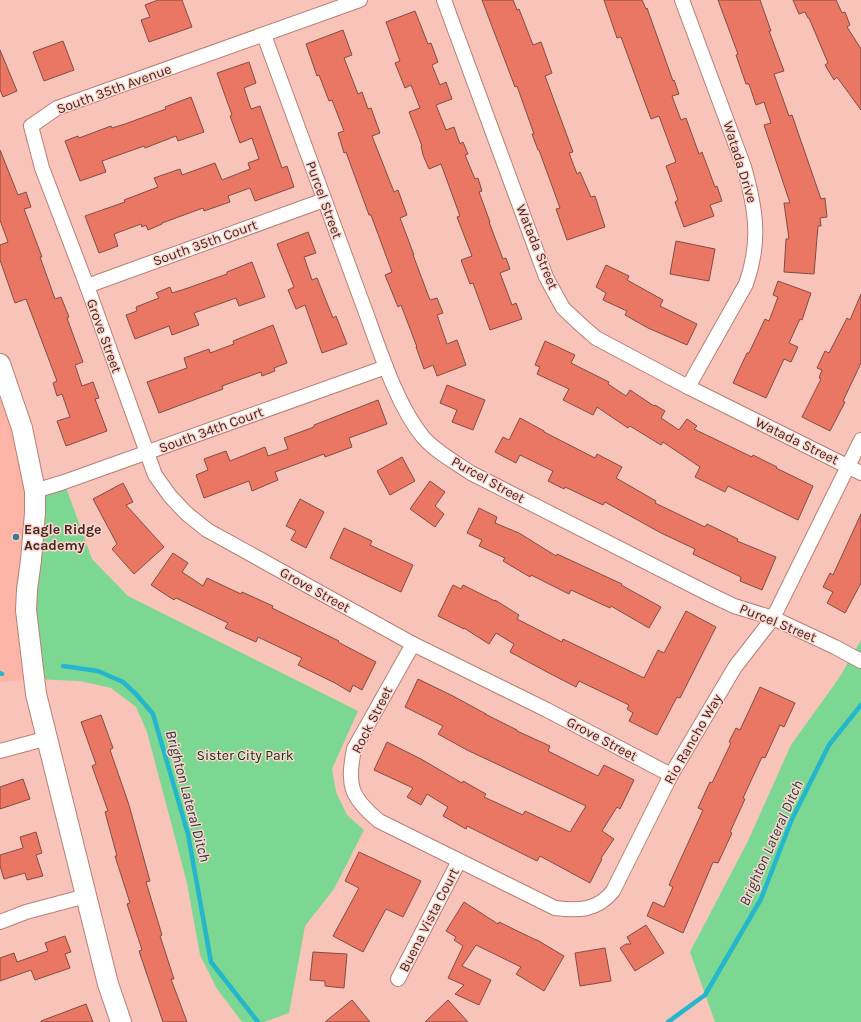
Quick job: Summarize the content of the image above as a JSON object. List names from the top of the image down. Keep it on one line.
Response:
{"streets":{"street":["South 35th Avenue","Watada Drive","Purcel Street","South 35th Court","Watada Street","Grove Street","South 34th Court","Rock Street","Rio Rancho Way","Buena Vista Court"]},"crossings":[["South 35th Avenue","Purcel Street"],["South 35th Avenue","South 35th Court"],["South 35th Avenue","Grove Street"],["Watada Drive","Watada Street"],["Purcel Street","South 35th Court"],["Purcel Street","South 34th Court"],["Purcel Street","Rio Rancho Way"],["South 35th Court","Grove Street"],["Watada Street","Rio Rancho Way"],["Grove Street","South 34th Court"],["Grove Street","Rock Street"],["Grove Street","Rio Rancho Way"],["Rock Street","Rio Rancho Way"],["Rock Street","Buena Vista Court"],["Rio Rancho Way","Buena Vista Court"]],"water":["Brighton Lateral Ditch"],"parks":["Sister City Park"],"places":["Eagle Ridge Academy"]}
